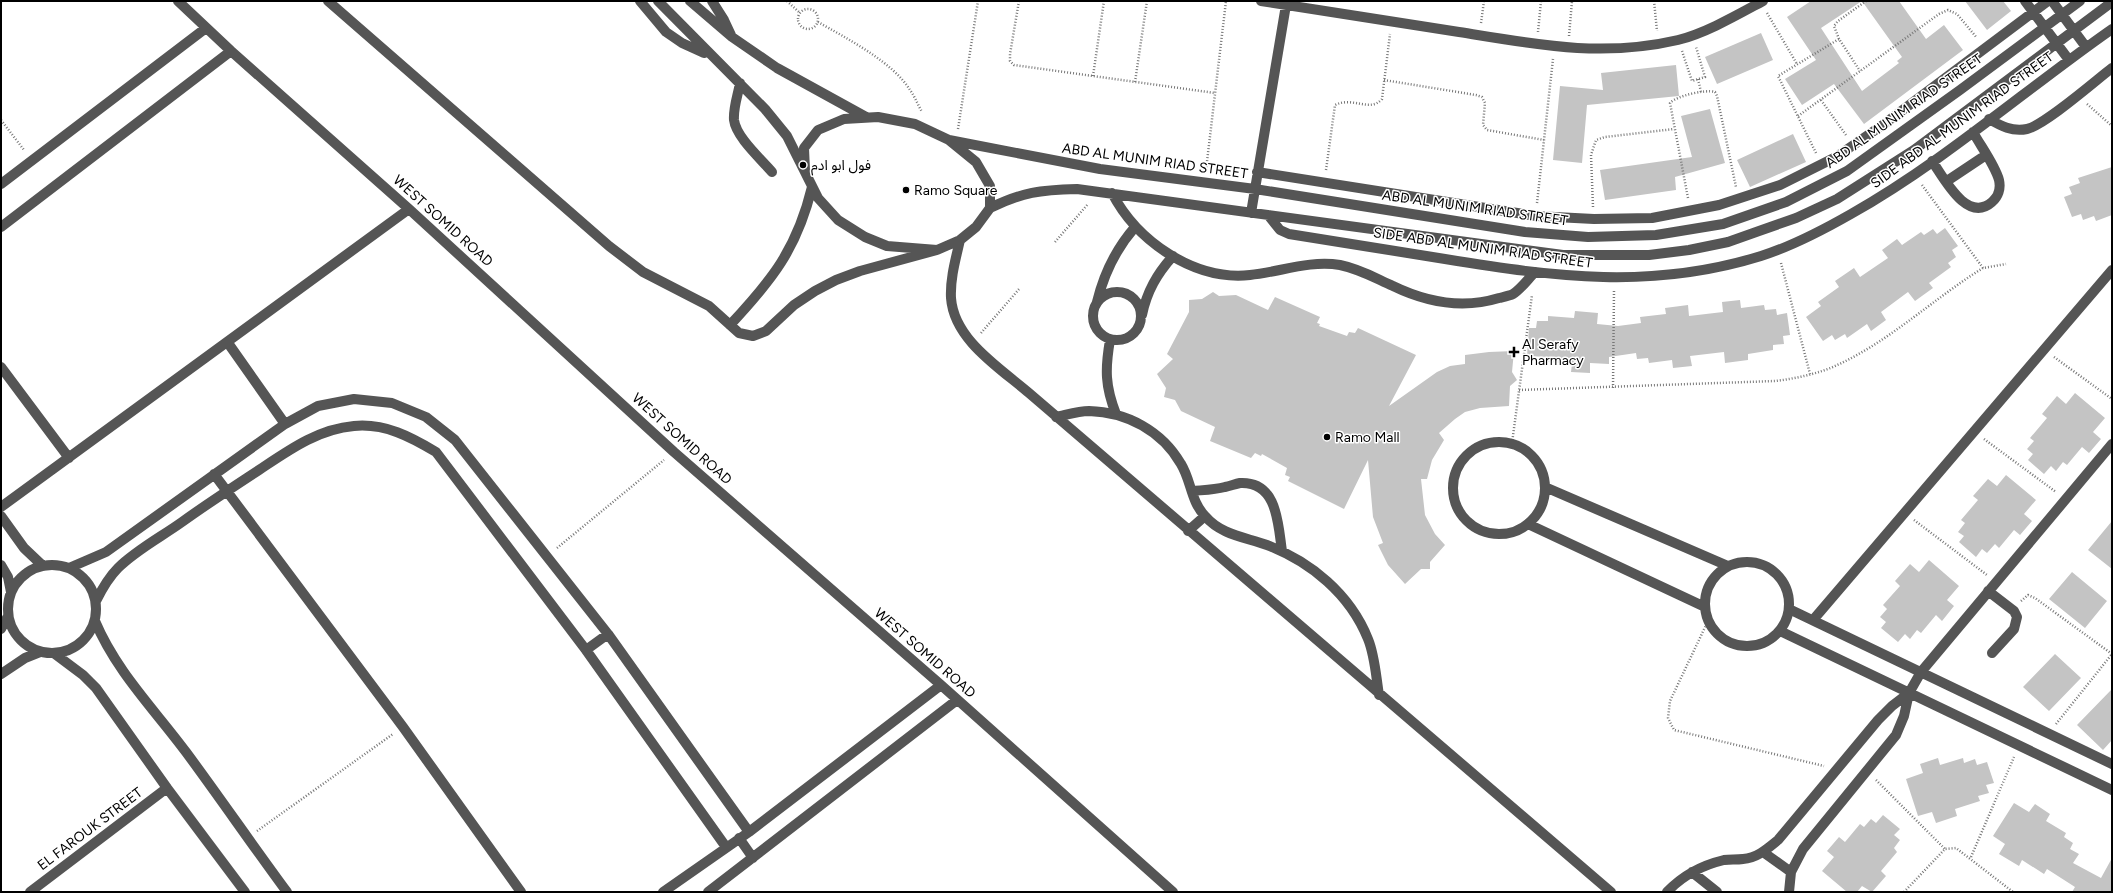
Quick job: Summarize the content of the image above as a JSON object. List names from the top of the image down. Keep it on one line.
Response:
{"streets":{"street":["ABD AL MUNIM RIAD STREET","SIDE ABD AL MUNIM RIAD STREET","WEST SOMID ROAD","EL FAROUK STREET"]},"places":{"other":["فول ابو ادم","Ramo Square","Ramo Mall"],"health":["Al Serafy Pharmacy"]}}
